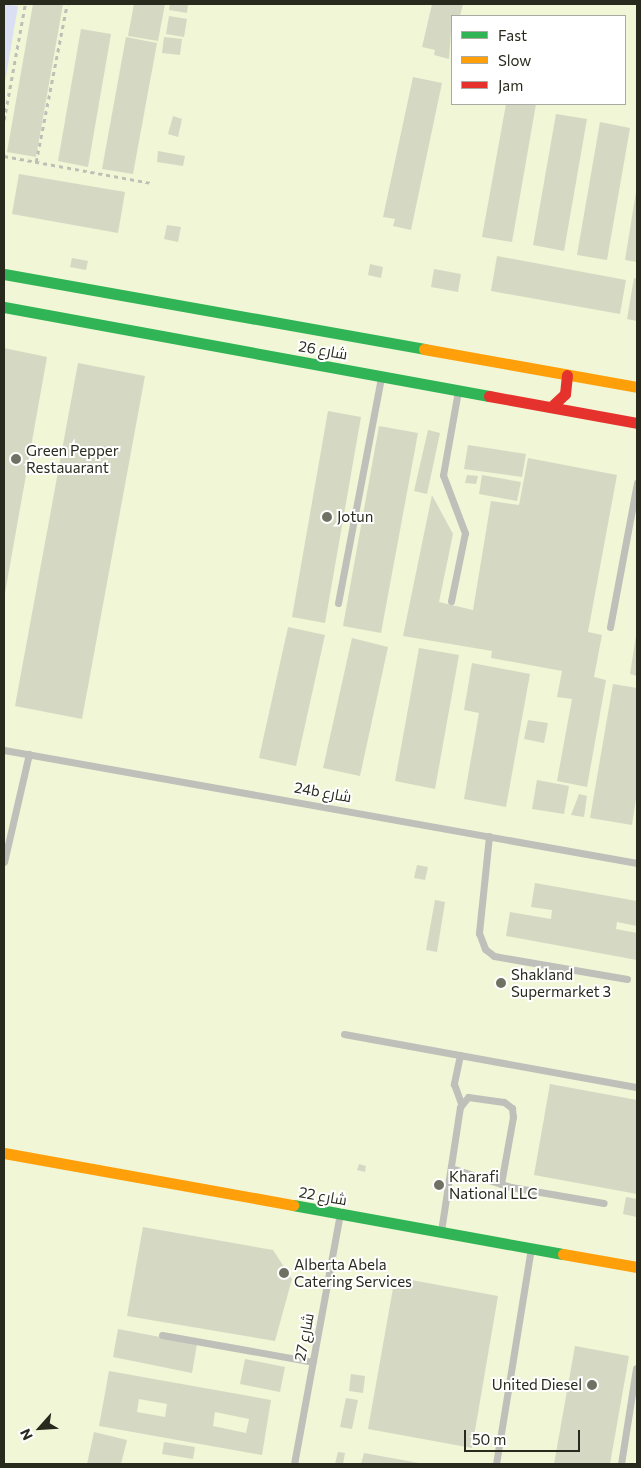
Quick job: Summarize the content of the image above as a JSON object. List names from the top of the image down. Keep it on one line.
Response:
{"streets":{"street":["شارع 26","شارع 22"],"lane":["24b شارع","شارع 27"]},"crossings":[["شارع 22","شارع 27"]],"places":["Green Pepper Restauarant","Jotun","Shakland Supermarket 3","Kharafi National LLC","Alberta Abela Catering Services","United Diesel"],"legend":["Fast","Slow","Jam"],"scale_bar":"50 m","north":"bottom left"}
